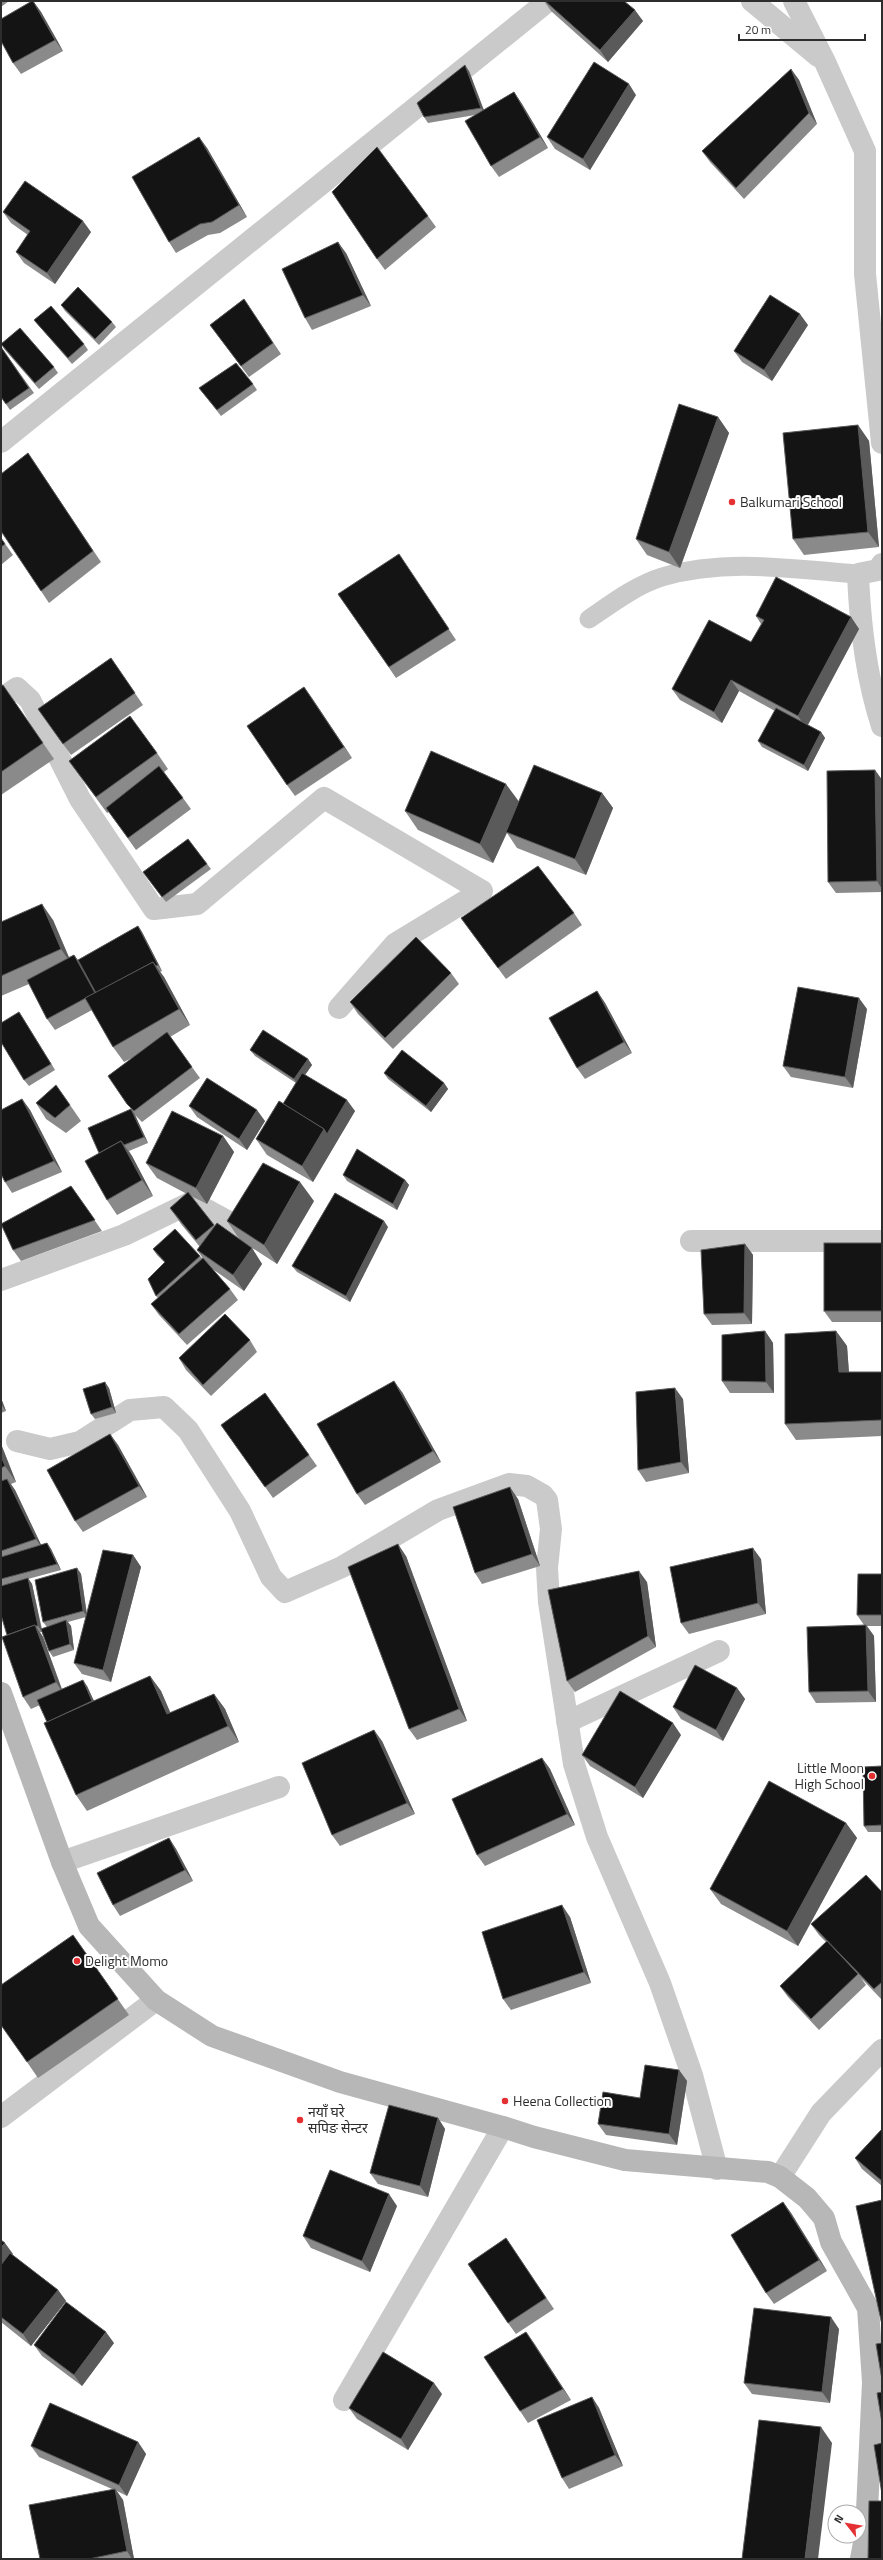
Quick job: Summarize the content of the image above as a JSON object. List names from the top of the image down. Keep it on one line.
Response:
{"places":["Balkumari School","Little Moon High School","Delight Momo","Heena Collection","नयाँ घरे सपिङ सेन्टर"],"scale_bar":"20 m","north":"top left"}
